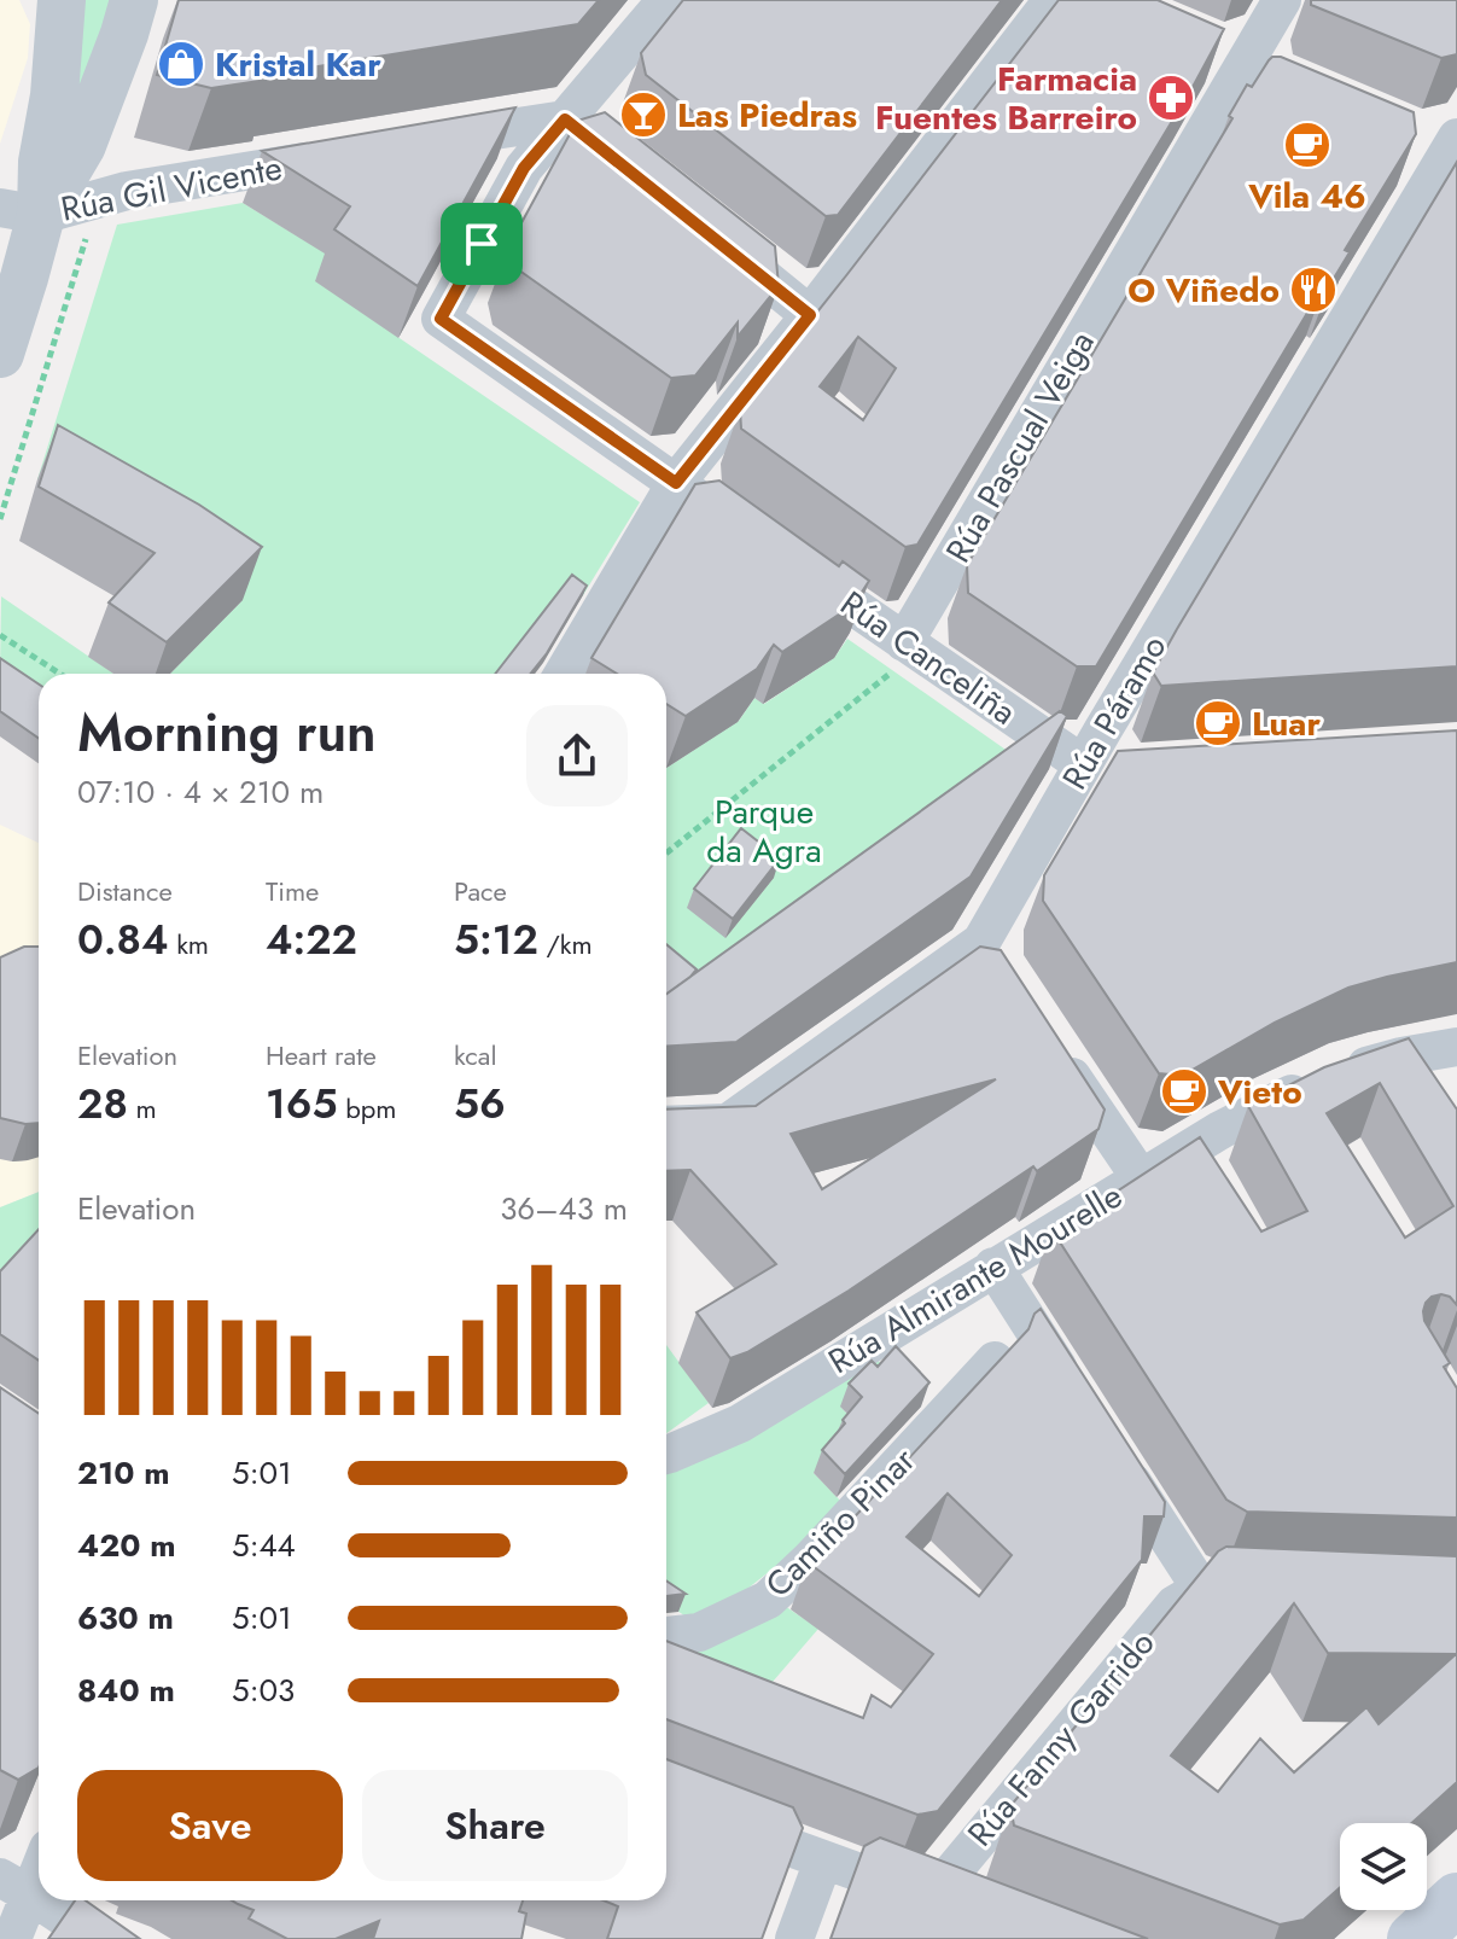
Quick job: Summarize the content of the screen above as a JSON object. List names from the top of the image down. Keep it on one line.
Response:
{"streets":{"street":["Rúa Gil Vicente","Rúa Pascual Veiga","Rúa Canceliña","Rúa Páramo","Rúa Almirante Mourelle","Camiño Pinar","Rúa Fanny Garrido"]},"crossings":[["Rúa Pascual Veiga","Rúa Canceliña"],["Rúa Canceliña","Rúa Páramo"]],"parks":["Parque da Agra"],"places":{"shop":["Kristal Kar"],"pharmacy":["Farmacia Fuentes Barreiro"],"bar":["Las Piedras"],"cafe":["Vila 46","Luar","Vieto"],"restaurant":["O Viñedo"]},"page":{"heading":["Morning run","07:10 · 4 × 210 m"],"stats":[["Distance","0.84 km"],["Time","4:22"],["Pace","5:12 /km"],["Elevation","28 m"],["Heart rate","165 bpm"],["kcal","56"]],"chart":["Elevation","36–43 m"],"list":[{"name":"210 m","note":"5:01"},{"name":"420 m","note":"5:44"},{"name":"630 m","note":"5:01"},{"name":"840 m","note":"5:03"}],"buttons":["Save","Share"]}}
